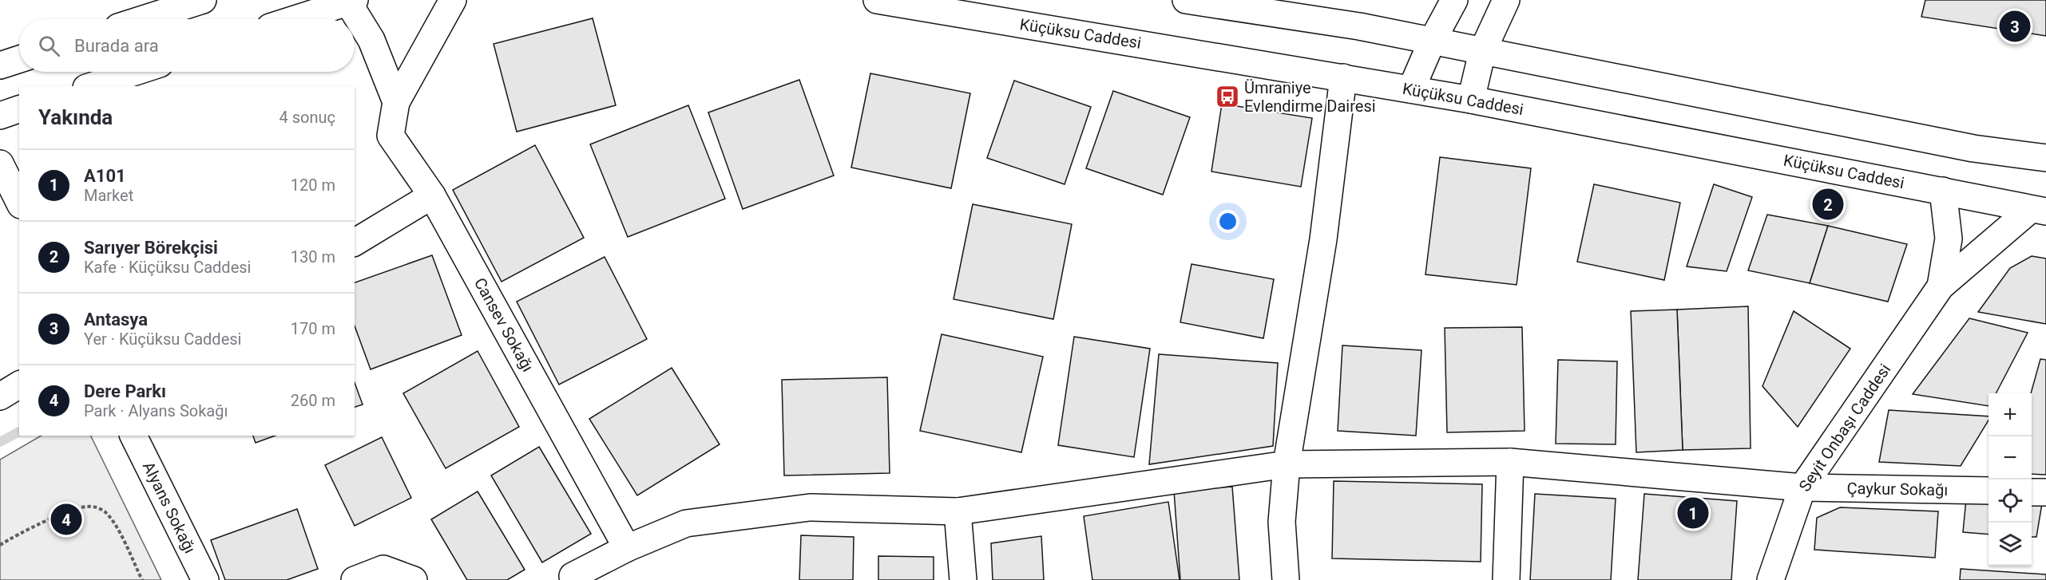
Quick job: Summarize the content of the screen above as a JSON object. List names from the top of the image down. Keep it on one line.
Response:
{"streets":{"street":["Küçüksu Caddesi","Cansev Sokağı","Seyit Onbaşı Caddesi","Çaykur Sokağı","Alyans Sokağı"]},"crossings":[["Cansev Sokağı","Çaykur Sokağı"],["Seyit Onbaşı Caddesi","Çaykur Sokağı"]],"places":{"bus stop":["Ümraniye Evlendirme Dairesi"]},"page":{"pins":["3","2","1","4"],"search":"Burada ara","heading":["Yakında","4 sonuç"],"list":[{"mark":"1","name":"A101","note":"Market","value":"120 m"},{"mark":"2","name":"Sarıyer Börekçisi","note":"Kafe · Küçüksu Caddesi","value":"130 m"},{"mark":"3","name":"Antasya","note":"Yer · Küçüksu Caddesi","value":"170 m"},{"mark":"4","name":"Dere Parkı","note":"Park · Alyans Sokağı","value":"260 m"}],"map_buttons":["+","−"]}}
